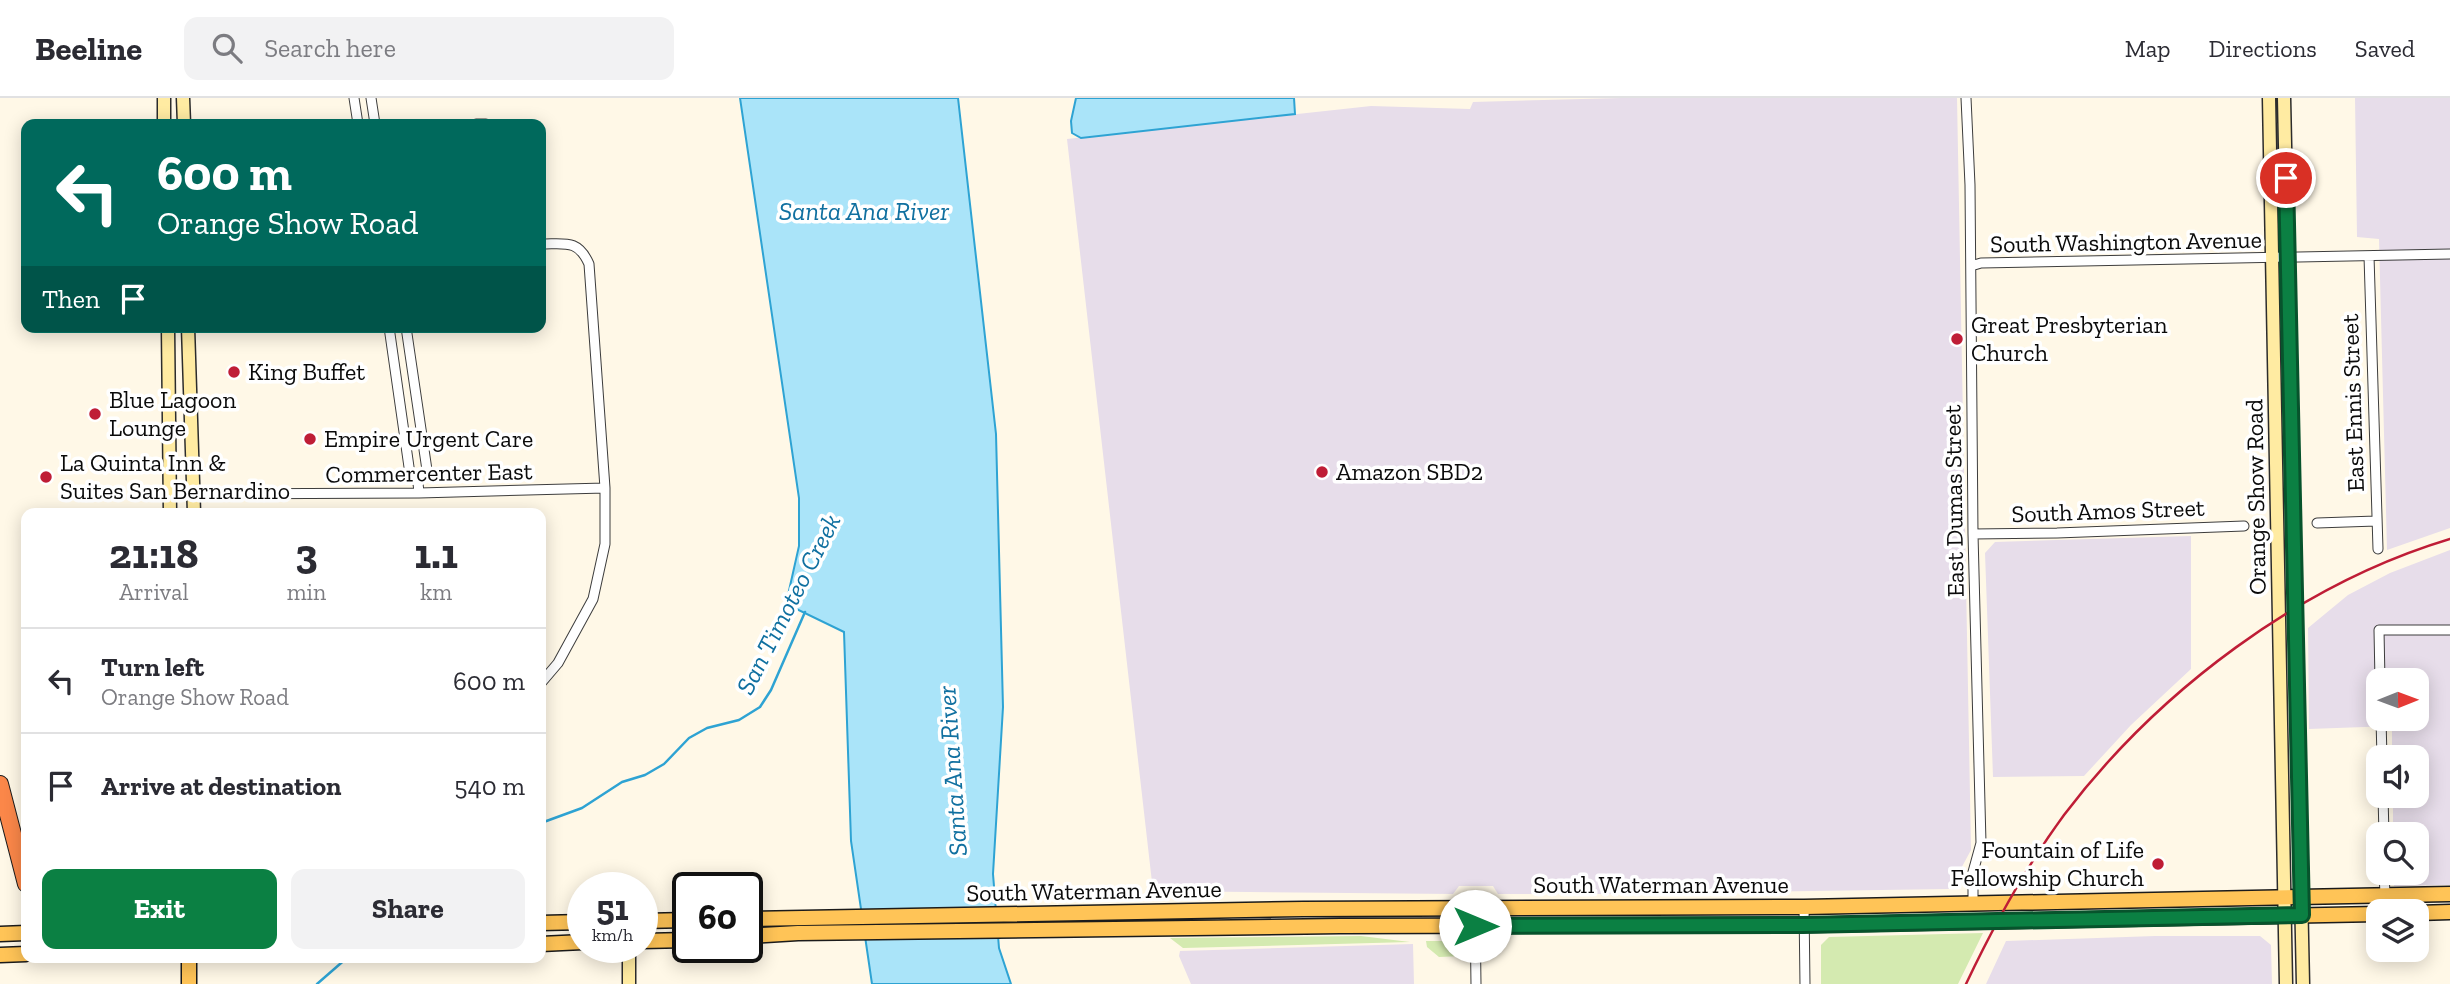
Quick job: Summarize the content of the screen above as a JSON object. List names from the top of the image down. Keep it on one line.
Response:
{"streets":{"main road":["Orange Show Road","South Waterman Avenue"],"street":["South Washington Avenue","East Ennis Street","Commercenter East","East Dumas Street","South Amos Street"]},"crossings":[["South Washington Avenue","East Ennis Street"],["South Washington Avenue","Orange Show Road"],["South Washington Avenue","East Dumas Street"],["Orange Show Road","South Waterman Avenue"],["East Dumas Street","South Amos Street"],["East Dumas Street","South Waterman Avenue"]],"water":["Santa Ana River","San Timoteo Creek"],"places":["Great Presbyterian Church","King Buffet","Blue Lagoon Lounge","Empire Urgent Care","Amazon SBD2","La Quinta Inn & Suites San Bernardino","Fountain of Life Fellowship Church"],"north":"right","page":{"header":"Beeline","search":"Search here","nav":["Map","Directions","Saved"],"turn":["600 m","Orange Show Road"],"then":"Then","eta":["21:18","Arrival","3","min","1.1","km"],"list":[{"name":"Turn left","note":"Orange Show Road","value":"600 m"},{"name":"Arrive at destination","value":"540 m"}],"buttons":["Exit","Share"],"speed":"51 km/h","limit":"60"}}
